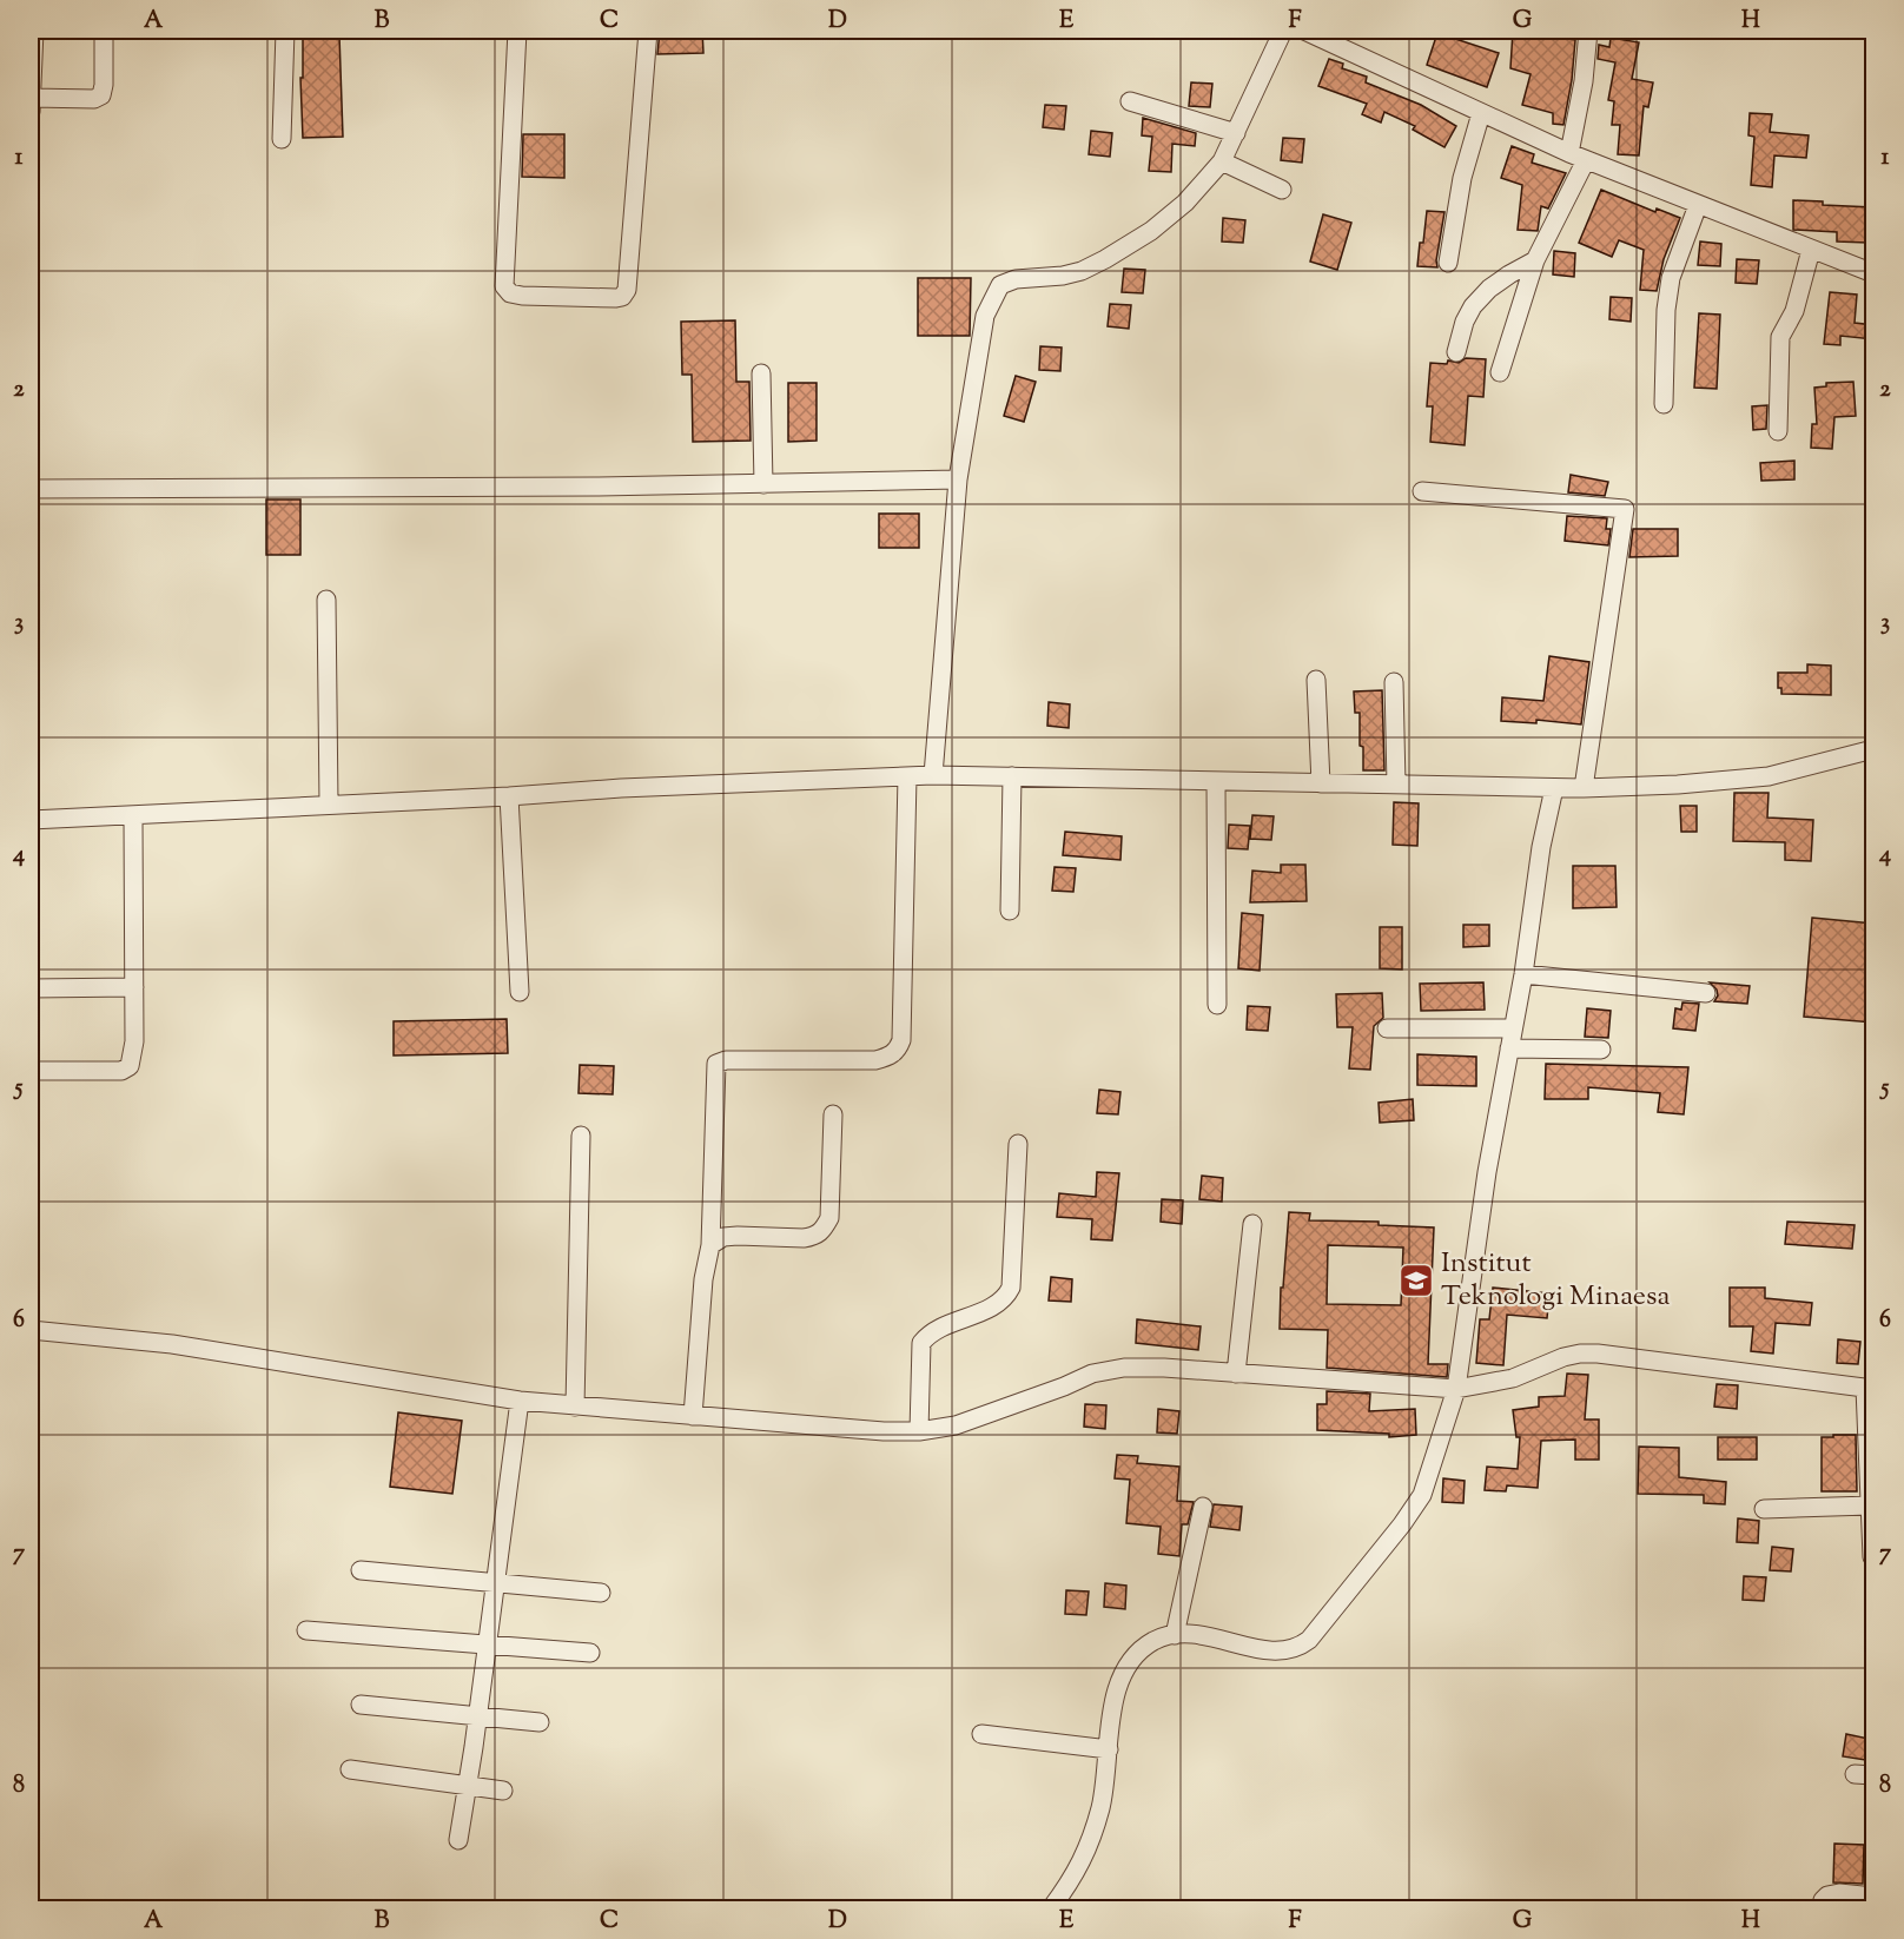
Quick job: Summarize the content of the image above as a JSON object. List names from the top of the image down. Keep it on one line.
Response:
{"places":{"school or university":["Institut Teknologi Minaesa"]},"grid":{"columns":["A","B","C","D","E","F","G","H"],"rows":["1","2","3","4","5","6","7","8"]}}
